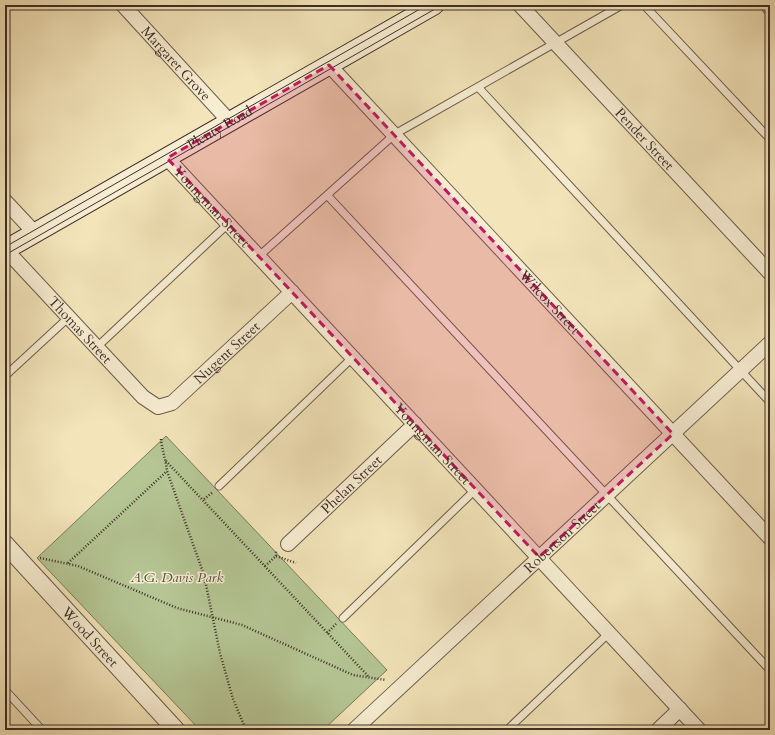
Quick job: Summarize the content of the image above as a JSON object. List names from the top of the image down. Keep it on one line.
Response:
{"streets":{"main road":["Plenty Road"],"street":["Margaret Grove","Pender Street","Youngman Street","Wilcox Street","Thomas Street","Nugent Street","Phelan Street","Robertson Street","Wood Street"]},"crossings":[["Margaret Grove","Plenty Road"],["Plenty Road","Youngman Street"],["Plenty Road","Wilcox Street"],["Plenty Road","Thomas Street"],["Youngman Street","Nugent Street"],["Youngman Street","Phelan Street"],["Youngman Street","Robertson Street"],["Wilcox Street","Robertson Street"],["Thomas Street","Nugent Street"]],"parks":["A.G. Davis Park"]}
